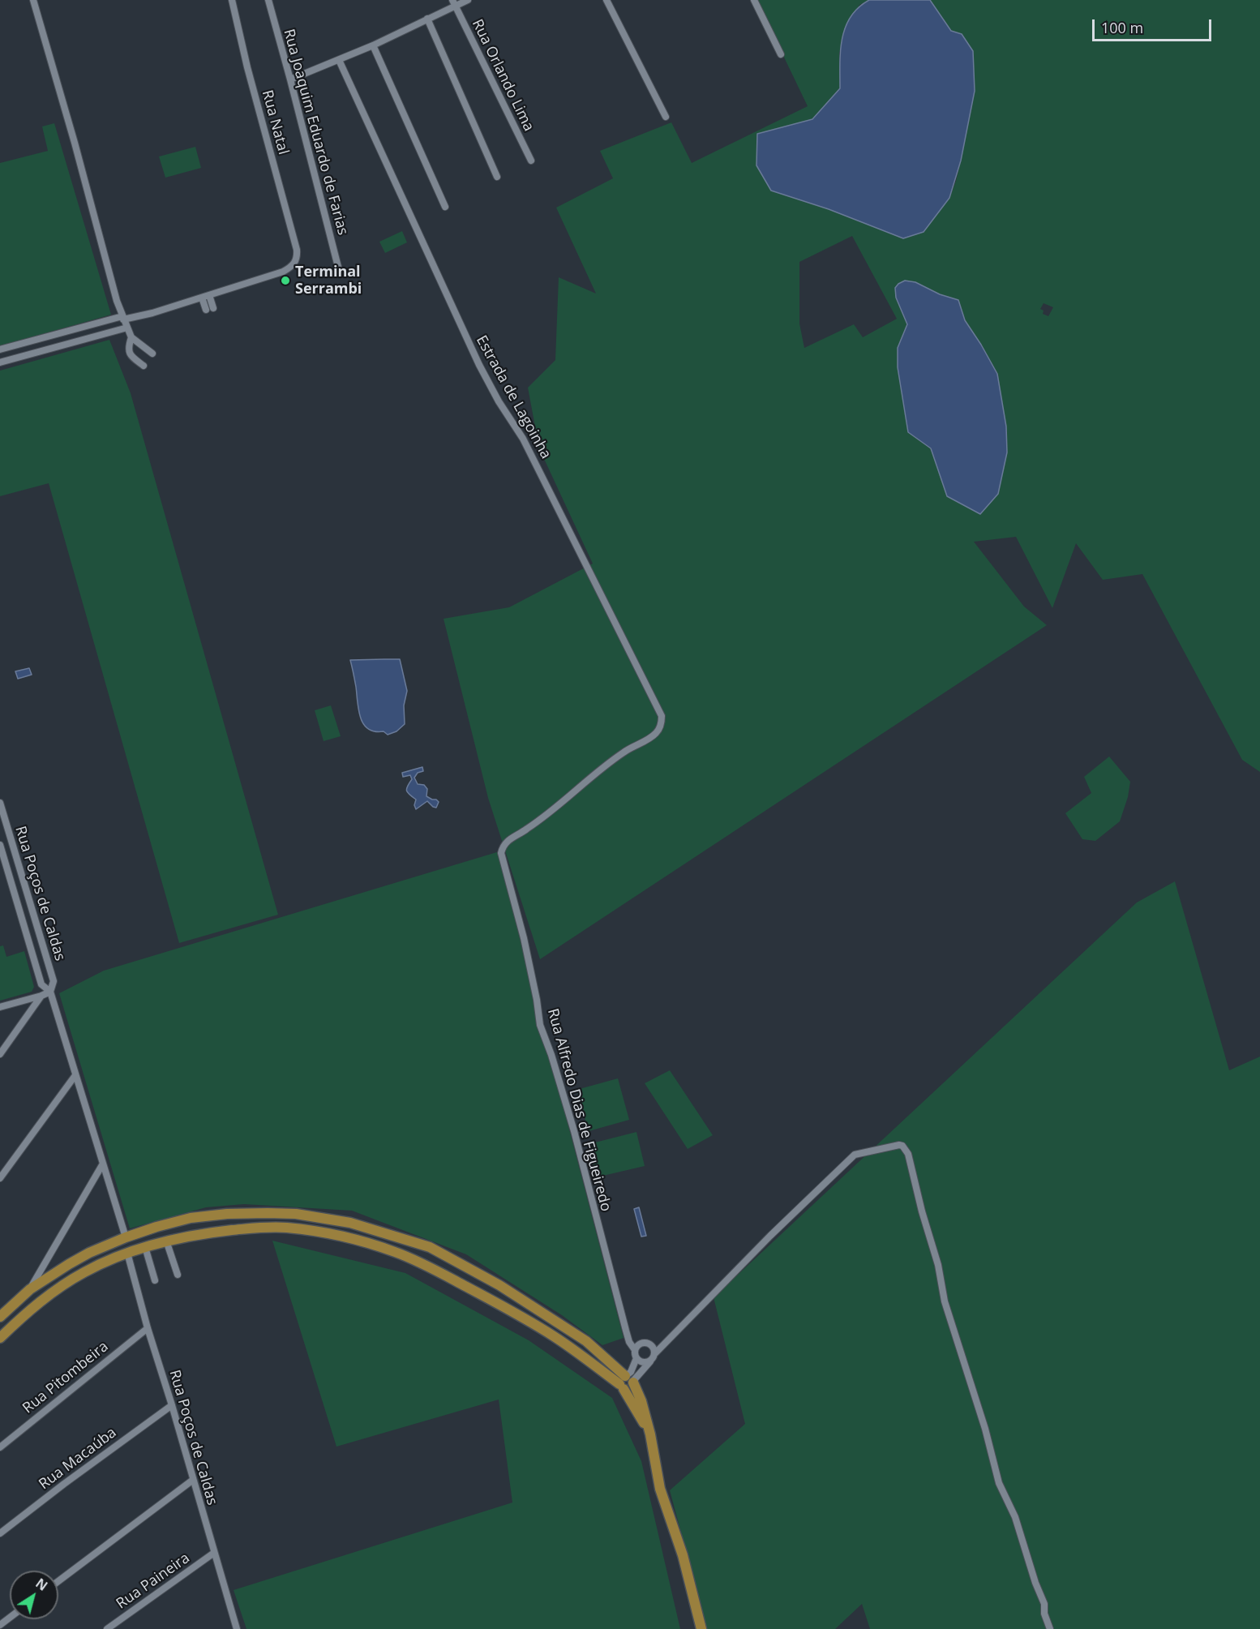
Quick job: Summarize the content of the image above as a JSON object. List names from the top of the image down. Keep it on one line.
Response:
{"streets":{"street":["Rua Orlando Lima","Rua Natal","Rua Joaquim Eduardo de Farias","Estrada de Lagoinha","Rua Poços de Caldas","Rua Alfredo Dias de Figueiredo","Rua Pitombeira","Rua Macaúba","Rua Paineira"]},"crossings":[["Estrada de Lagoinha","Rua Alfredo Dias de Figueiredo"],["Rua Poços de Caldas","Rua Pitombeira"],["Rua Poços de Caldas","Rua Macaúba"],["Rua Poços de Caldas","Rua Paineira"]],"places":["Terminal Serrambi"],"scale_bar":"100 m","north":"top right"}
